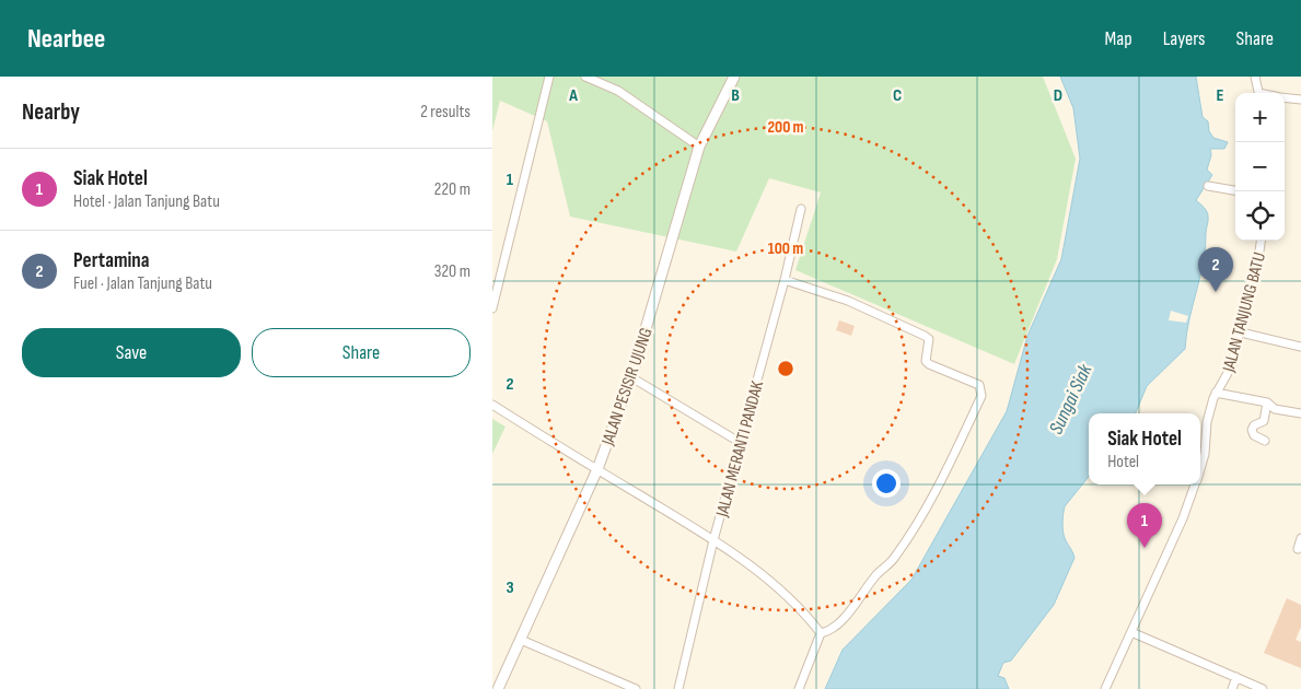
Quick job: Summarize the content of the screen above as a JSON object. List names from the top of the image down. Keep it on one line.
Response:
{"streets":{"street":["JALAN TANJUNG BATU","JALAN PESISIR UJUNG","JALAN MERANTI PANDAK"]},"water":["Sungai Siak"],"page":{"header":"Nearbee","nav":["Map","Layers","Share"],"heading":["Nearby","2 results"],"map_buttons":["+","−"],"list":[{"mark":"1","name":"Siak Hotel","note":"Hotel · Jalan Tanjung Batu","value":"220 m"},{"mark":"2","name":"Pertamina","note":"Fuel · Jalan Tanjung Batu","value":"320 m"}],"pins":["2","1"],"buttons":["Save","Share"],"popup":["Siak Hotel","Hotel"]},"grid":{"columns":["A","B","C","D","E"],"rows":["1","2","3"]},"rings":["200 m","100 m"]}
